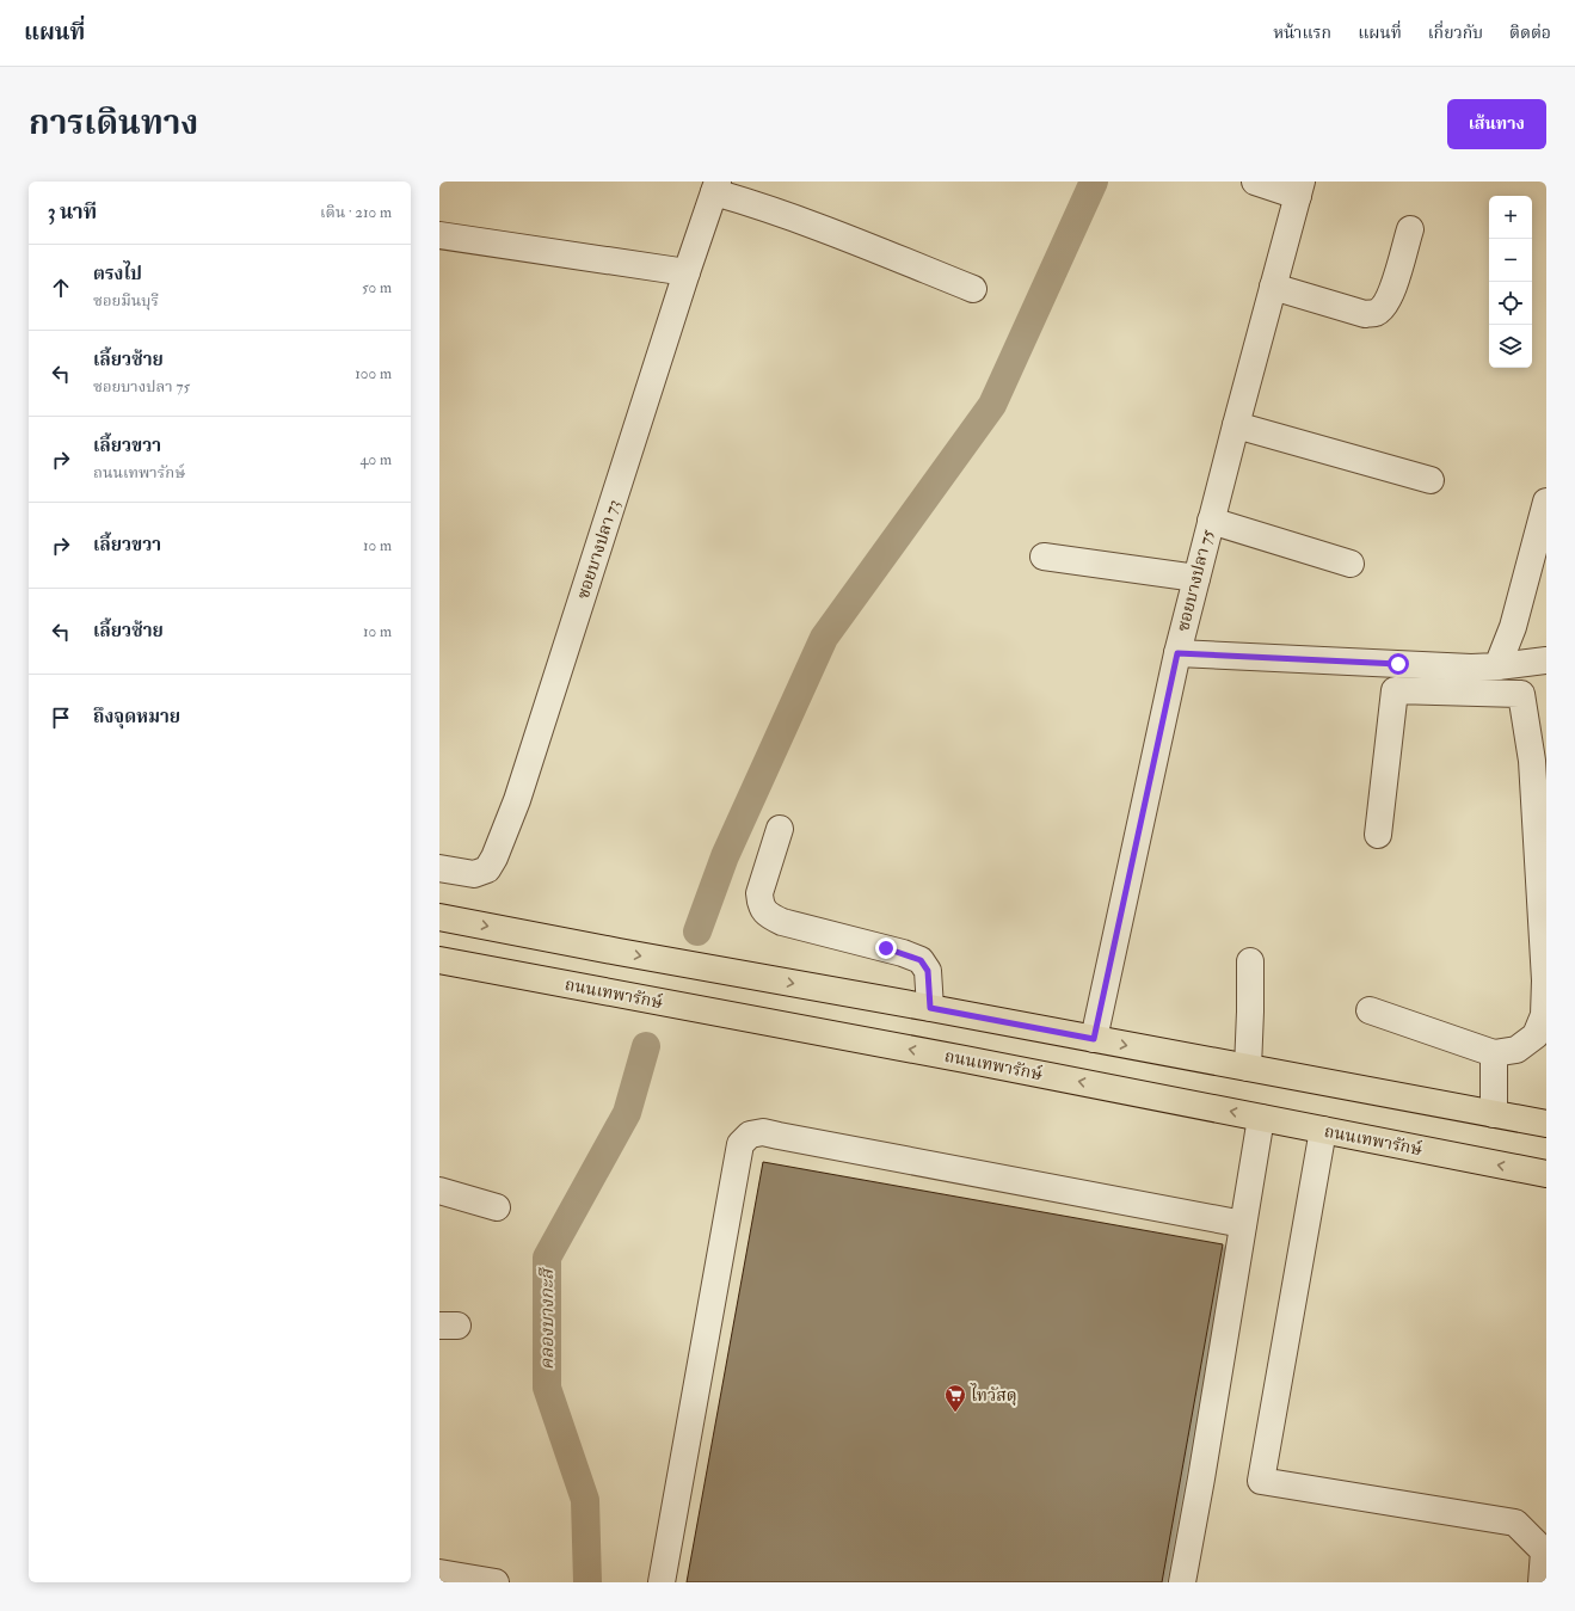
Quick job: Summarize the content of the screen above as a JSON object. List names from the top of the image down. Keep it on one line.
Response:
{"streets":{"main road":["ถนนเทพารักษ์"],"street":["ซอยบางปลา 73","ซอยบางปลา 75"]},"water":["คลองบางกะสี"],"places":{"supermarket":["ไทวัสดุ"]},"page":{"header":"แผนที่","nav":["หน้าแรก","แผนที่","เกี่ยวกับ","ติดต่อ"],"title":"การเดินทาง","buttons":"เส้นทาง","heading":["3 นาที","เดิน · 210 m"],"map_buttons":["+","−"],"list":[["ตรงไป","ซอยมีนบุรี","50 m"],["เลี้ยวซ้าย","ซอยบางปลา 75","100 m"],["เลี้ยวขวา","ถนนเทพารักษ์","40 m"],["เลี้ยวขวา","10 m"],["เลี้ยวซ้าย","10 m"],"ถึงจุดหมาย"]}}
